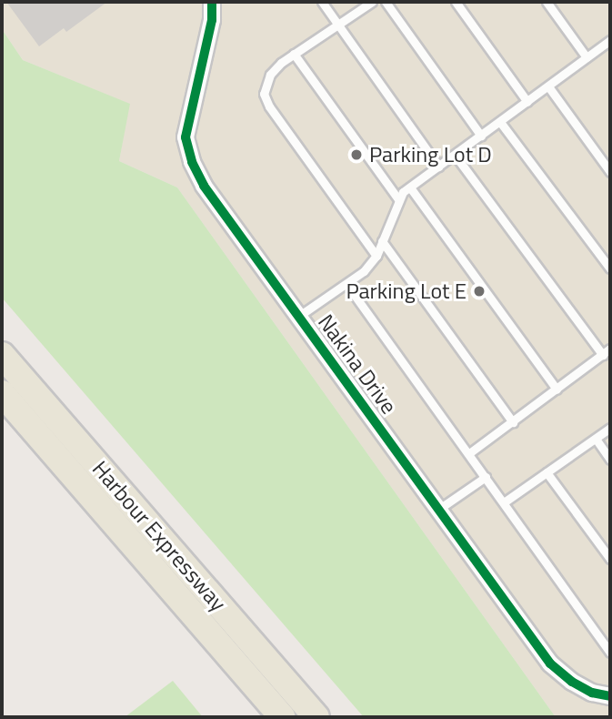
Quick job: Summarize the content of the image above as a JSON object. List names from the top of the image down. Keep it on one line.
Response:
{"streets":{"main road":["Harbour Expressway"],"street":["Nakina Drive"]},"places":["Parking Lot D","Parking Lot E"]}
